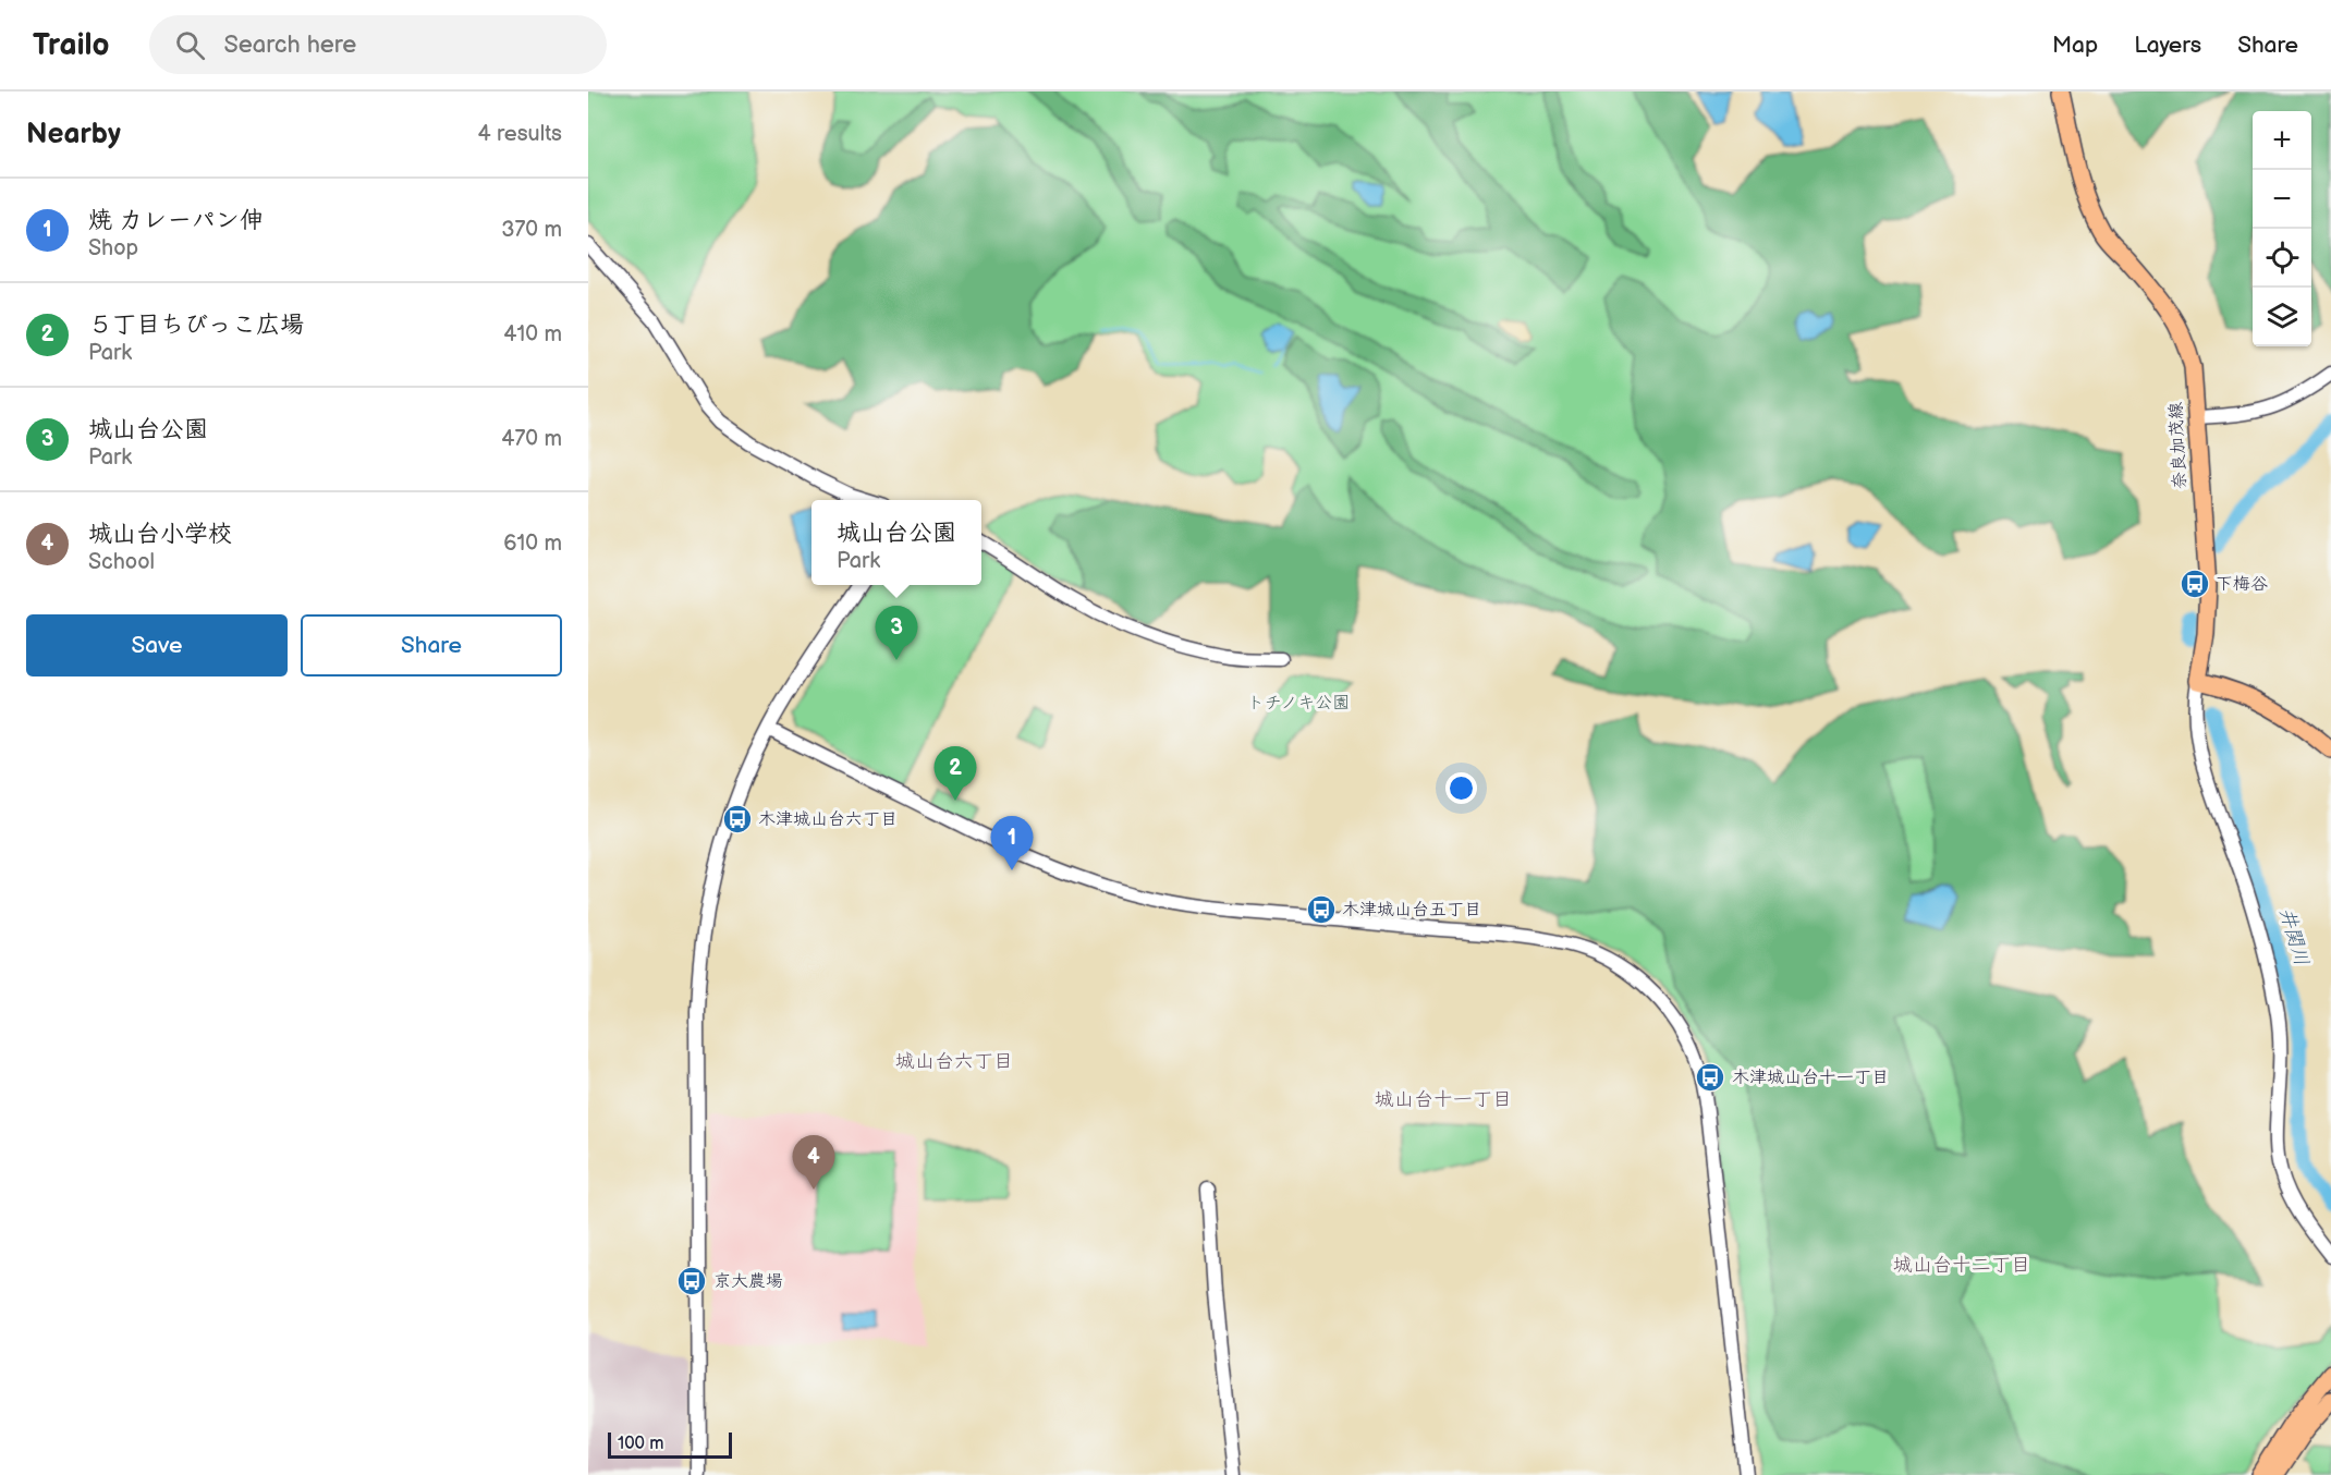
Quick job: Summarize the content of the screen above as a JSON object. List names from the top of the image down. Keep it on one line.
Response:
{"streets":{"main road":["奈良加茂線"]},"districts":["城山台六丁目","城山台十一丁目","城山台十二丁目"],"water":["井関川"],"parks":["トチノキ公園"],"places":{"bus stop":["下梅谷","木津城山台六丁目","木津城山台五丁目","木津城山台十一丁目","京大農場"]},"scale_bar":"100 m","page":{"header":"Trailo","search":"Search here","nav":["Map","Layers","Share"],"heading":["Nearby","4 results"],"map_buttons":["+","−"],"list":[{"mark":"1","name":"焼 カレーパン伸","note":"Shop","value":"370 m"},{"mark":"2","name":"５丁目ちびっこ広場","note":"Park","value":"410 m"},{"mark":"3","name":"城山台公園","note":"Park","value":"470 m"},{"mark":"4","name":"城山台小学校","note":"School","value":"610 m"}],"popup":["城山台公園","Park"],"buttons":["Save","Share"],"pins":["3","2","1","4"],"scale":"100 m"}}
